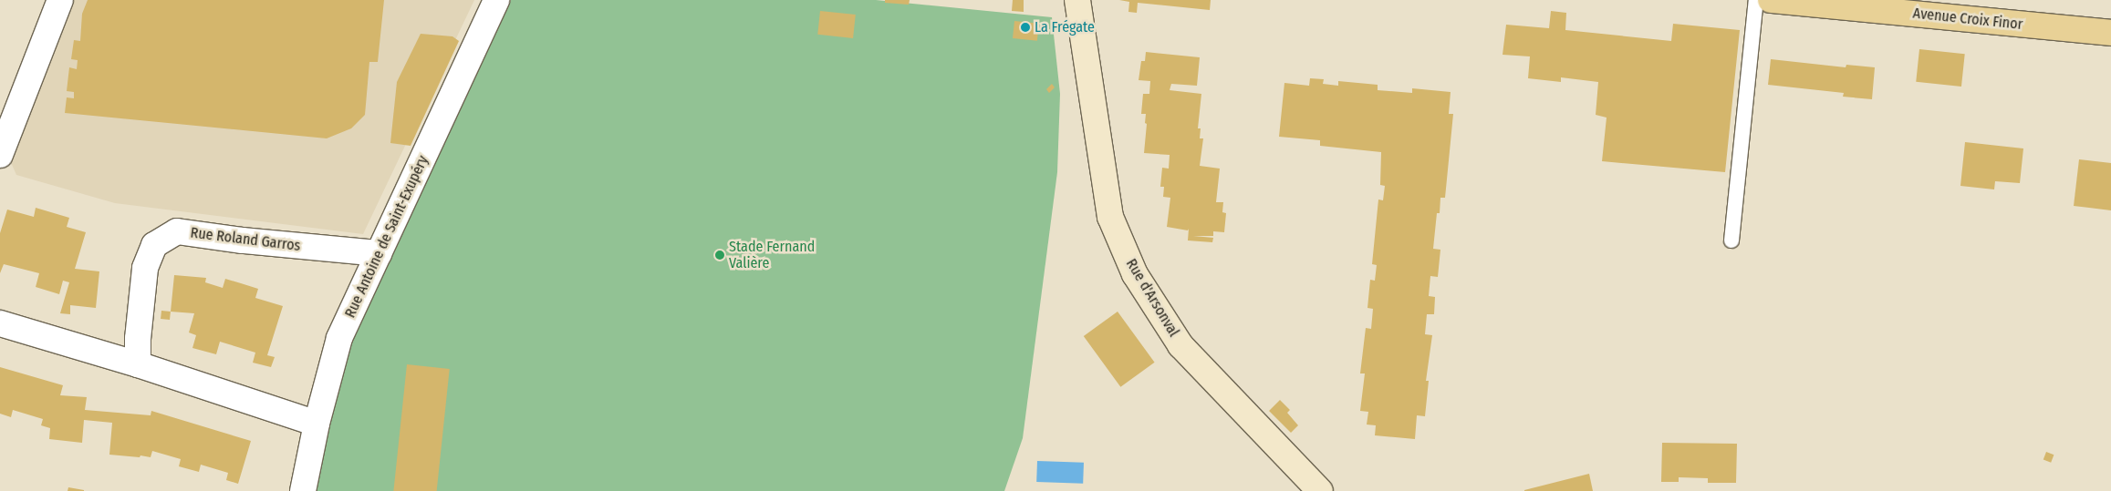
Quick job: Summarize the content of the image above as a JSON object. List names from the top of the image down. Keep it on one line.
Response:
{"streets":{"main road":["Avenue Croix Finor"],"street":["Rue Antoine de Saint-Exupéry","Rue Roland Garros","Rue d'Arsonval"]},"crossings":[["Rue Antoine de Saint-Exupéry","Rue Roland Garros"]],"places":["La Frégate","Stade Fernand Valière"]}
